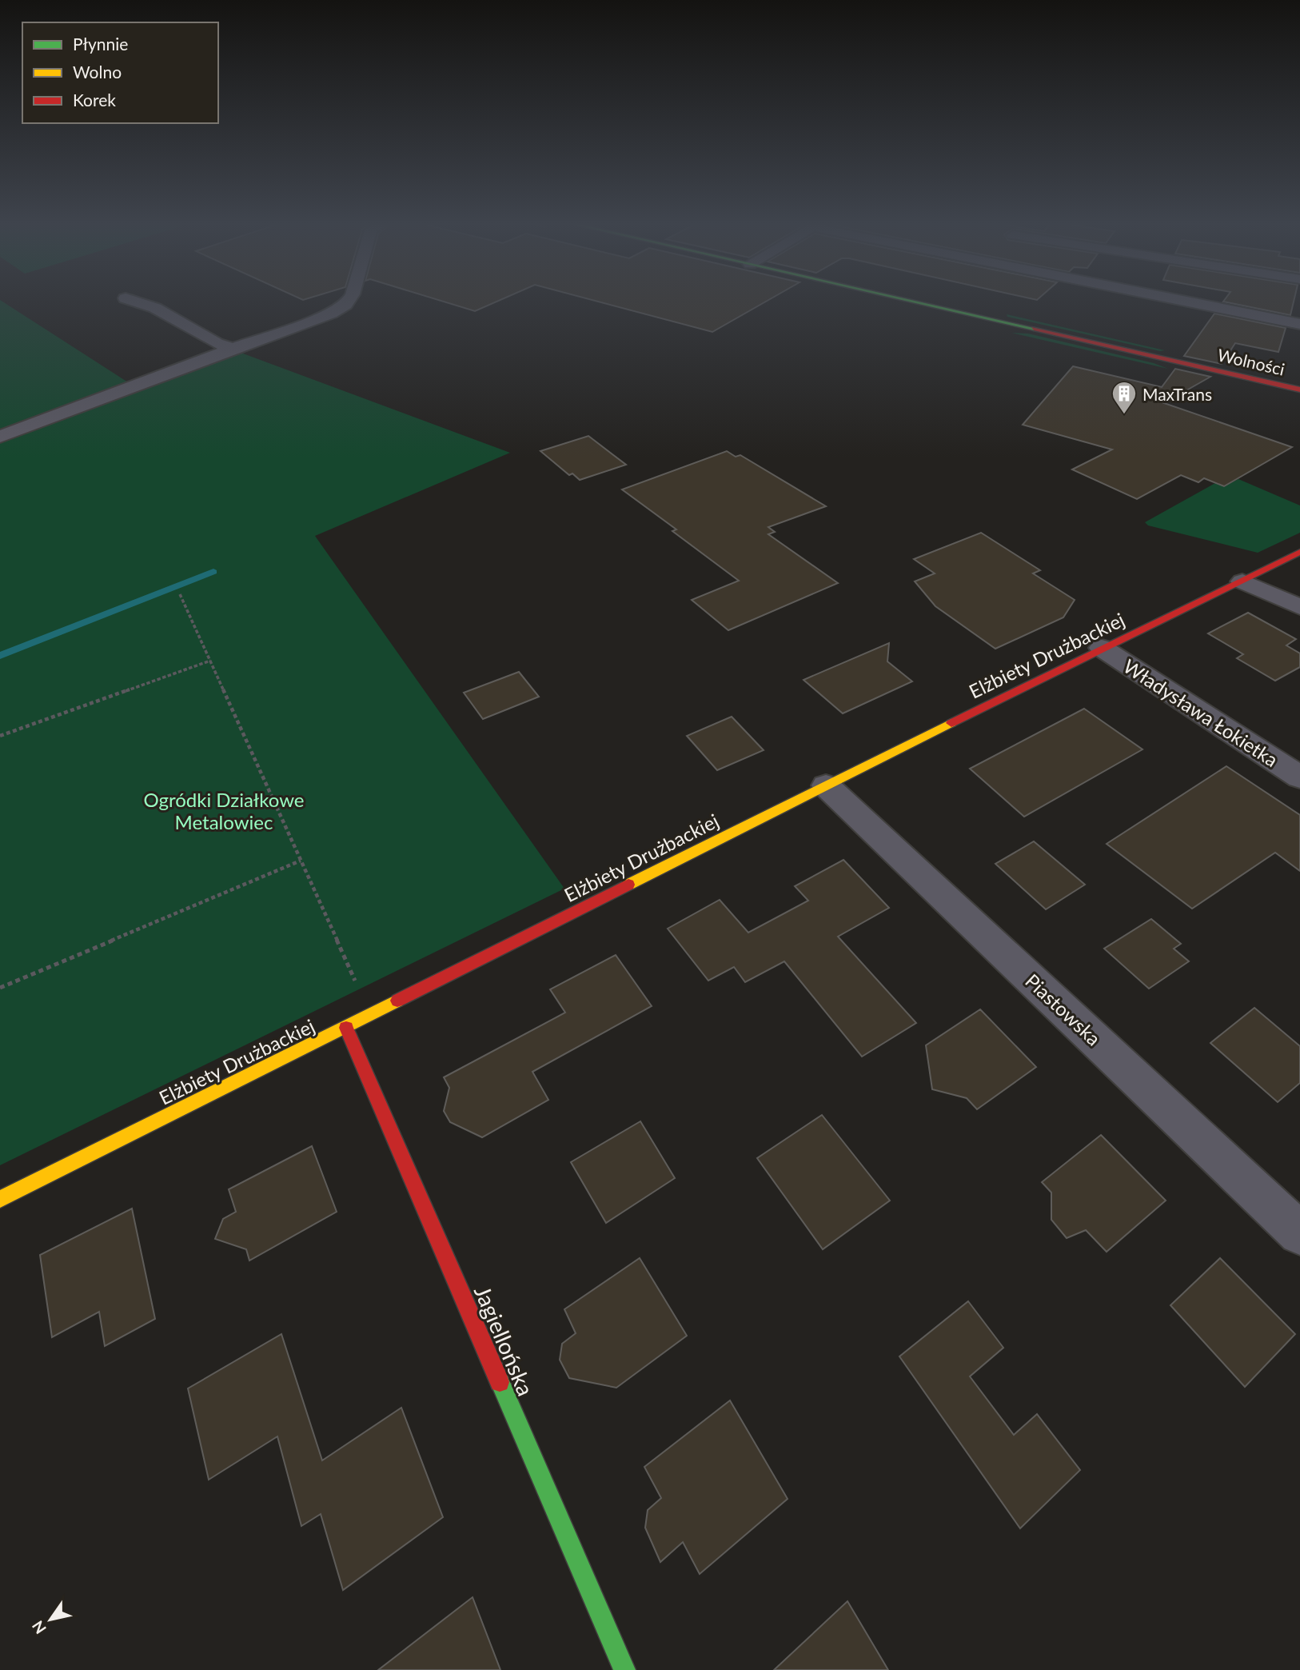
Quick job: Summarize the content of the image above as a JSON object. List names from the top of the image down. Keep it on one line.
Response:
{"streets":{"street":["Wolności","Elżbiety Drużbackiej","Władysława Łokietka","Piastowska","Jagiellońska"]},"crossings":[["Elżbiety Drużbackiej","Władysława Łokietka"],["Elżbiety Drużbackiej","Piastowska"],["Elżbiety Drużbackiej","Jagiellońska"]],"parks":["Ogródki Działkowe Metalowiec"],"places":{"building":["MaxTrans"]},"legend":["Płynnie","Wolno","Korek"],"north":"bottom left"}
